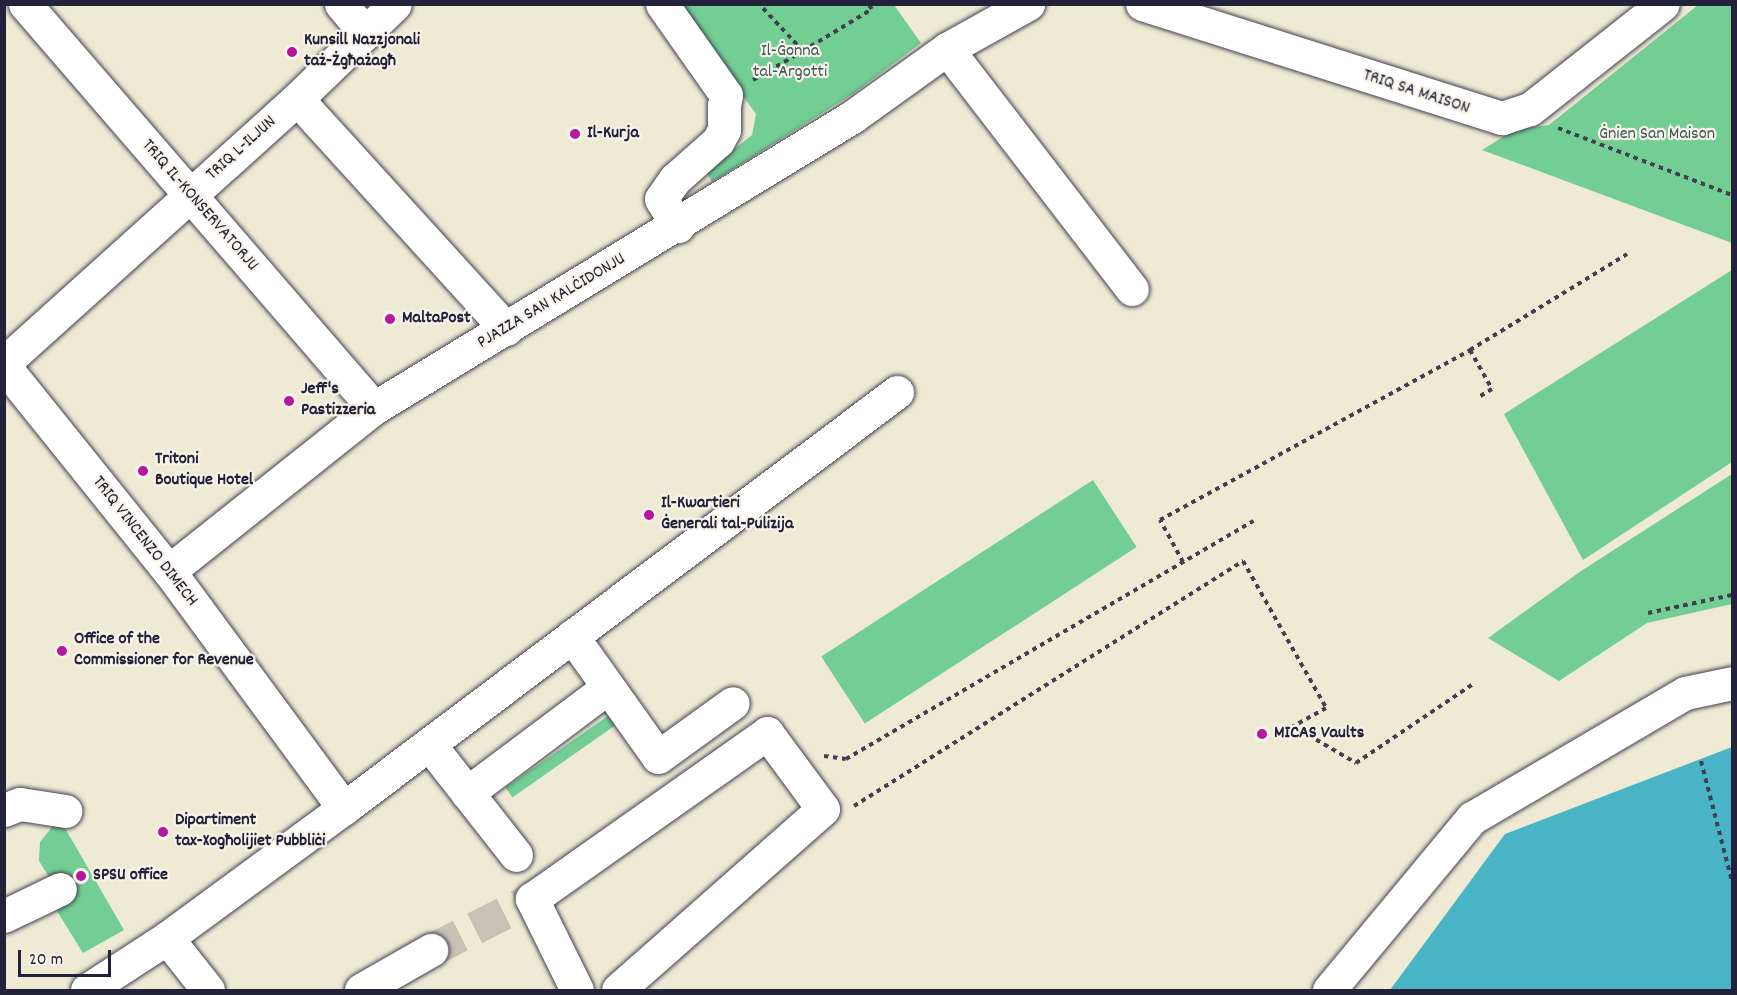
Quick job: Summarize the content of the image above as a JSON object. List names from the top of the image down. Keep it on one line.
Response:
{"streets":{"street":["TRIQ SA MAISON","TRIQ L-ILJUN","TRIQ IL-KONSERVATORJU","PJAZZA SAN KALĊIDONJU","TRIQ VINCENZO DIMECH"]},"crossings":[["TRIQ L-ILJUN","TRIQ IL-KONSERVATORJU"],["TRIQ L-ILJUN","TRIQ VINCENZO DIMECH"],["TRIQ IL-KONSERVATORJU","PJAZZA SAN KALĊIDONJU"],["PJAZZA SAN KALĊIDONJU","TRIQ VINCENZO DIMECH"]],"parks":["Il-Ġonna tal-Argotti","Ġnien San Maison"],"places":["Kunsill Nazzjonali taż-Żgħażagħ","Il-Kurja","MaltaPost","Jeff's Pastizzeria","Tritoni Boutique Hotel","Il-Kwartieri Ġenerali tal-Pulizija","Office of the Commissioner for Revenue","MICAS Vaults","Dipartiment tax-Xogħolijiet Pubbliċi","SPSU office"],"scale_bar":"20 m"}
